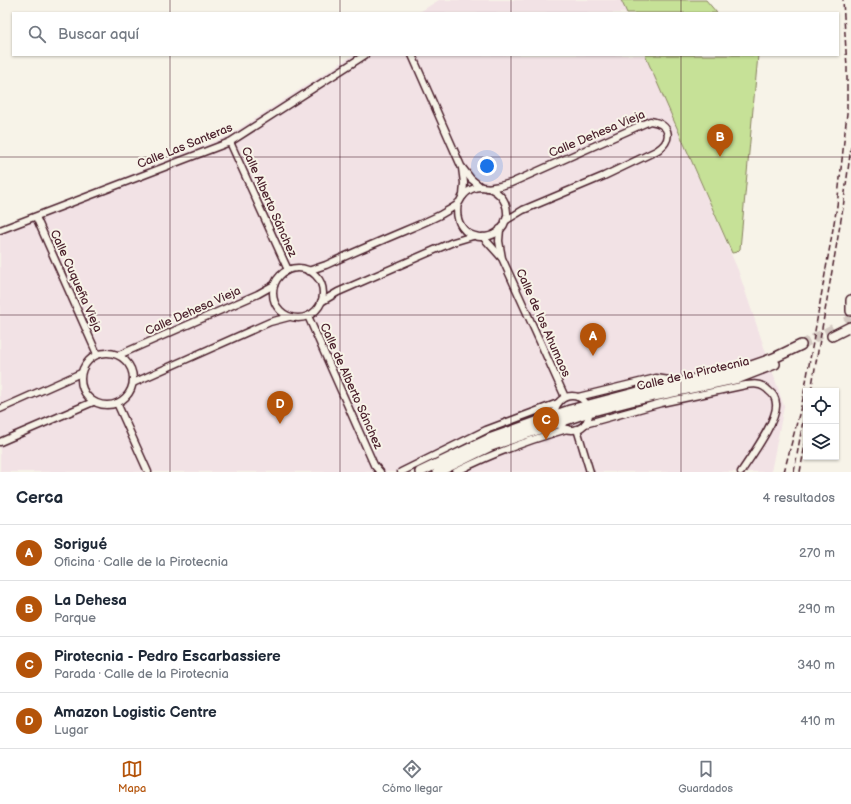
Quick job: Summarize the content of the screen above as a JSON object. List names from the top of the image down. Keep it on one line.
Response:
{"streets":{"main road":["Calle de la Pirotecnia"],"street":["Calle Dehesa Vieja","Calle Las Santeras","Calle Alberto Sánchez","Calle Cuqueña Vieja","Calle de los Ahumaos","Calle de Alberto Sánchez"]},"crossings":[["Calle Dehesa Vieja","Calle Alberto Sánchez"],["Calle Dehesa Vieja","Calle Cuqueña Vieja"],["Calle Dehesa Vieja","Calle de los Ahumaos"],["Calle Dehesa Vieja","Calle de Alberto Sánchez"],["Calle Las Santeras","Calle Alberto Sánchez"],["Calle Las Santeras","Calle Cuqueña Vieja"],["Calle Alberto Sánchez","Calle de Alberto Sánchez"],["Calle de los Ahumaos","Calle de la Pirotecnia"]],"page":{"search":"Buscar aquí","pins":["B","A","D","C"],"heading":["Cerca","4 resultados"],"list":[{"mark":"A","name":"Sorigué","note":"Oficina · Calle de la Pirotecnia","value":"270 m"},{"mark":"B","name":"La Dehesa","note":"Parque","value":"290 m"},{"mark":"C","name":"Pirotecnia - Pedro Escarbassiere","note":"Parada · Calle de la Pirotecnia","value":"340 m"},{"mark":"D","name":"Amazon Logistic Centre","note":"Lugar","value":"410 m"}],"nav":["Mapa","Cómo llegar","Guardados"]}}
